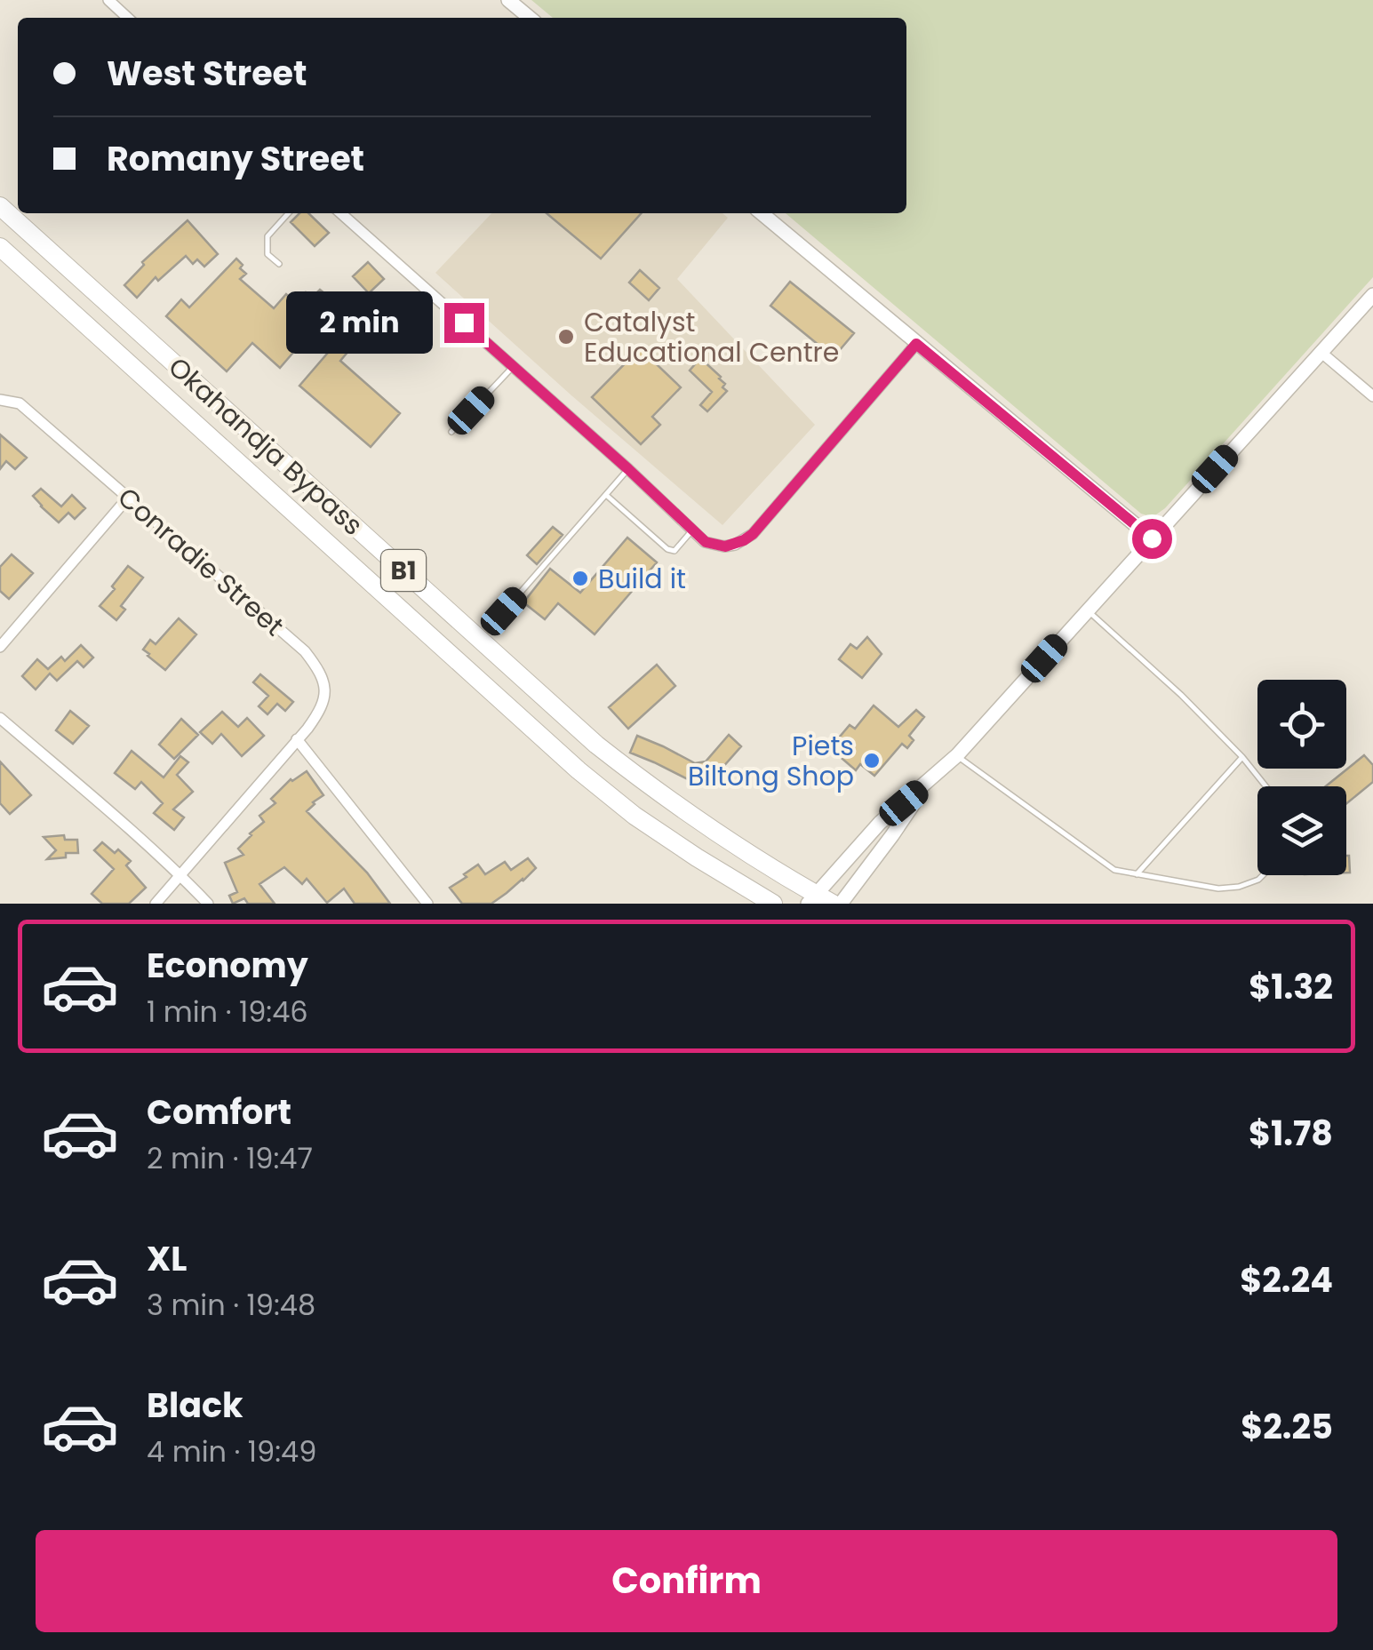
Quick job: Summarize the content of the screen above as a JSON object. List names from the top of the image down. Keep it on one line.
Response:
{"streets":{"highway":["Okahandja Bypass","B1"],"street":["Conradie Street"]},"places":["Catalyst Educational Centre","Build it","Piets Biltong Shop"],"page":{"banner":["West Street","Romany Street"],"bubble":"2 min","list":[{"name":"Economy","note":"1 min · 19:46","value":"$1.32"},{"name":"Comfort","note":"2 min · 19:47","value":"$1.78"},{"name":"XL","note":"3 min · 19:48","value":"$2.24"},{"name":"Black","note":"4 min · 19:49","value":"$2.25"}],"buttons":"Confirm"}}
